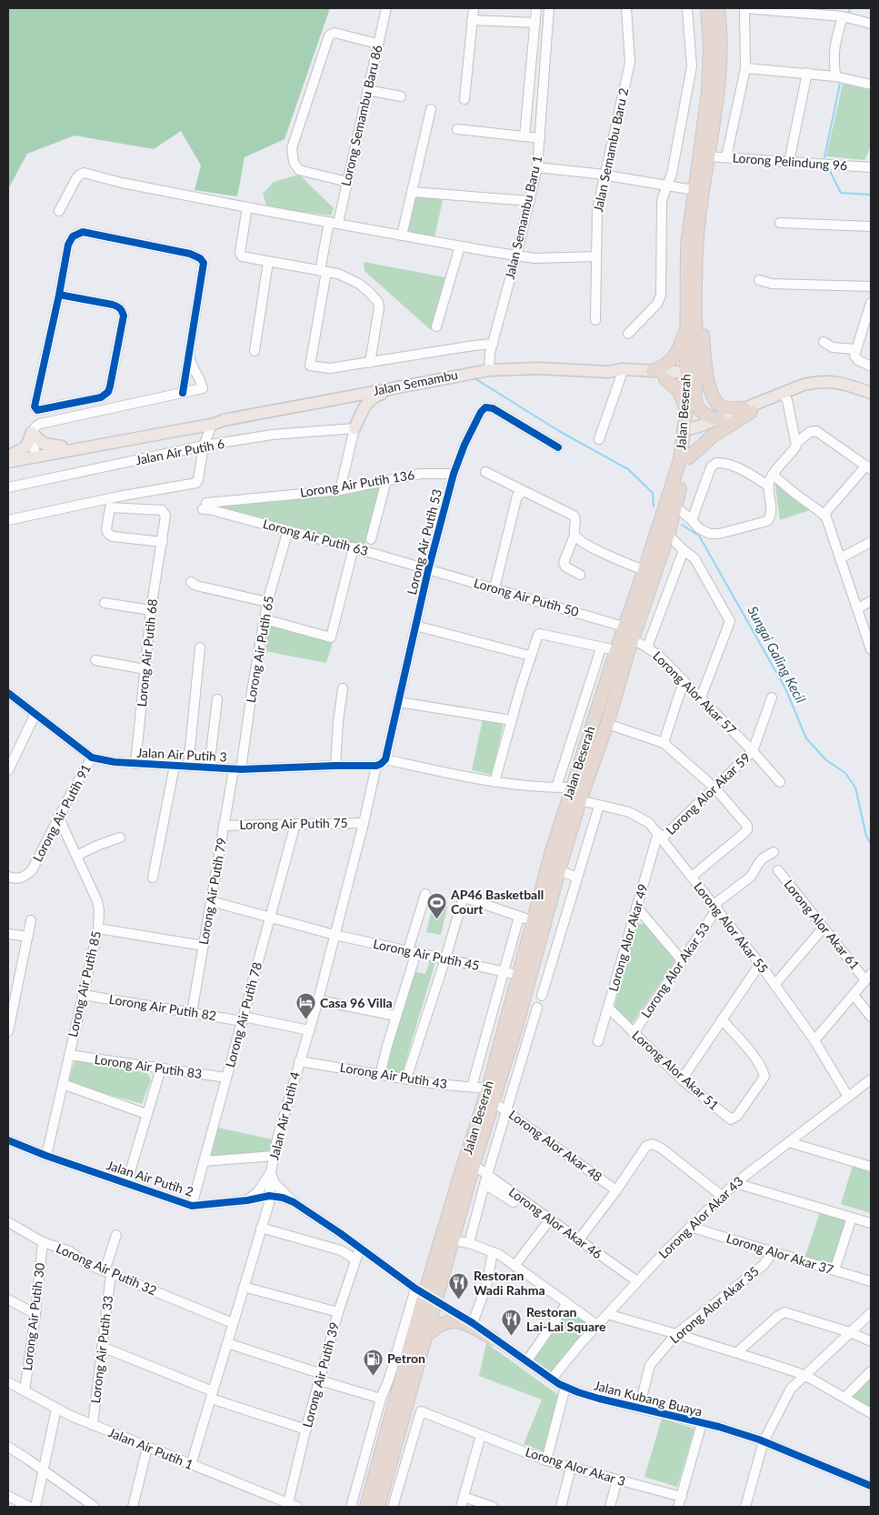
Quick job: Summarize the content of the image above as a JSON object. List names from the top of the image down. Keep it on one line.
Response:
{"streets":{"highway":["Jalan Beserah"],"main road":["Jalan Semambu"],"street":["Lorong Semambu Baru 86","Jalan Semambu Baru 2","Lorong Pelindung 96","Jalan Semambu Baru 1","Jalan Air Putih 6","Lorong Air Putih 136","Lorong Air Putih 63","Lorong Air Putih 53","Lorong Air Putih 50","Lorong Air Putih 65","Lorong Air Putih 68","Lorong Alor Akar 57","Jalan Air Putih 3","Lorong Alor Akar 59","Lorong Air Putih 91","Lorong Air Putih 75","Lorong Air Putih 79","Lorong Alor Akar 61","Lorong Alor Akar 55","Lorong Alor Akar 49","Lorong Air Putih 45","Lorong Alor Akar 53","Lorong Air Putih 85","Lorong Air Putih 82","Lorong Air Putih 78","Lorong Air Putih 83","Lorong Alor Akar 51","Lorong Air Putih 43","Jalan Air Putih 4","Lorong Alor Akar 48","Jalan Air Putih 2","Lorong Alor Akar 43","Lorong Alor Akar 46","Lorong Alor Akar 37","Lorong Air Putih 32","Lorong Alor Akar 35","Lorong Air Putih 30","Lorong Air Putih 33","Lorong Air Putih 39","Jalan Kubang Buaya","Jalan Air Putih 1","Lorong Alor Akar 3"]},"crossings":[["Lorong Pelindung 96","Jalan Beserah"],["Jalan Semambu Baru 1","Jalan Semambu"],["Jalan Semambu","Jalan Beserah"],["Jalan Beserah","Lorong Air Putih 50"],["Jalan Beserah","Lorong Alor Akar 57"],["Jalan Beserah","Lorong Alor Akar 55"],["Jalan Beserah","Lorong Air Putih 45"],["Jalan Beserah","Lorong Air Putih 43"],["Jalan Beserah","Lorong Alor Akar 48"],["Jalan Beserah","Jalan Air Putih 2"],["Jalan Beserah","Lorong Alor Akar 46"],["Jalan Beserah","Jalan Kubang Buaya"],["Lorong Air Putih 136","Lorong Air Putih 63"],["Lorong Air Putih 136","Lorong Air Putih 53"],["Lorong Air Putih 63","Lorong Air Putih 53"],["Lorong Air Putih 63","Lorong Air Putih 50"],["Lorong Air Putih 63","Lorong Air Putih 65"],["Lorong Air Putih 53","Lorong Air Putih 50"],["Lorong Air Putih 65","Jalan Air Putih 3"],["Lorong Air Putih 65","Lorong Air Putih 79"],["Lorong Air Putih 68","Jalan Air Putih 3"],["Lorong Alor Akar 57","Lorong Alor Akar 59"],["Jalan Air Putih 3","Lorong Air Putih 91"],["Jalan Air Putih 3","Lorong Air Putih 79"],["Jalan Air Putih 3","Jalan Air Putih 4"],["Lorong Alor Akar 59","Lorong Alor Akar 55"],["Lorong Alor Akar 59","Lorong Alor Akar 49"],["Lorong Air Putih 91","Lorong Air Putih 85"],["Lorong Air Putih 75","Lorong Air Putih 79"],["Lorong Air Putih 75","Lorong Air Putih 78"],["Lorong Air Putih 75","Jalan Air Putih 4"],["Lorong Air Putih 79","Lorong Air Putih 45"],["Lorong Air Putih 79","Lorong Air Putih 82"],["Lorong Alor Akar 55","Lorong Alor Akar 49"],["Lorong Alor Akar 55","Lorong Alor Akar 53"],["Lorong Alor Akar 55","Lorong Alor Akar 43"],["Lorong Alor Akar 49","Lorong Alor Akar 51"],["Lorong Air Putih 45","Lorong Air Putih 78"],["Lorong Air Putih 45","Jalan Air Putih 4"],["Lorong Alor Akar 53","Lorong Alor Akar 51"],["Lorong Air Putih 85","Lorong Air Putih 82"],["Lorong Air Putih 85","Lorong Air Putih 83"],["Lorong Air Putih 85","Jalan Air Putih 2"],["Lorong Air Putih 82","Lorong Air Putih 78"],["Lorong Air Putih 82","Jalan Air Putih 4"],["Lorong Air Putih 78","Lorong Air Putih 83"],["Lorong Air Putih 78","Jalan Air Putih 2"],["Lorong Air Putih 43","Jalan Air Putih 4"],["Jalan Air Putih 4","Jalan Air Putih 2"],["Jalan Air Putih 4","Lorong Air Putih 32"],["Jalan Air Putih 4","Jalan Air Putih 1"],["Jalan Air Putih 2","Lorong Air Putih 39"],["Jalan Air Putih 2","Jalan Kubang Buaya"],["Lorong Alor Akar 43","Lorong Alor Akar 46"],["Lorong Alor Akar 43","Lorong Alor Akar 37"],["Lorong Alor Akar 43","Jalan Kubang Buaya"],["Lorong Alor Akar 37","Lorong Alor Akar 35"],["Lorong Air Putih 32","Lorong Air Putih 30"],["Lorong Air Putih 32","Lorong Air Putih 33"],["Lorong Alor Akar 35","Jalan Kubang Buaya"],["Lorong Air Putih 30","Jalan Air Putih 1"],["Lorong Air Putih 33","Jalan Air Putih 1"],["Lorong Air Putih 39","Jalan Air Putih 1"]],"water":["Sungai Galing Kecil"],"places":{"sports":["AP46 Basketball Court"],"hotel":["Casa 96 Villa"],"restaurant":["Restoran Wadi Rahma","Restoran Lai-Lai Square"],"fuel station":["Petron"]}}
